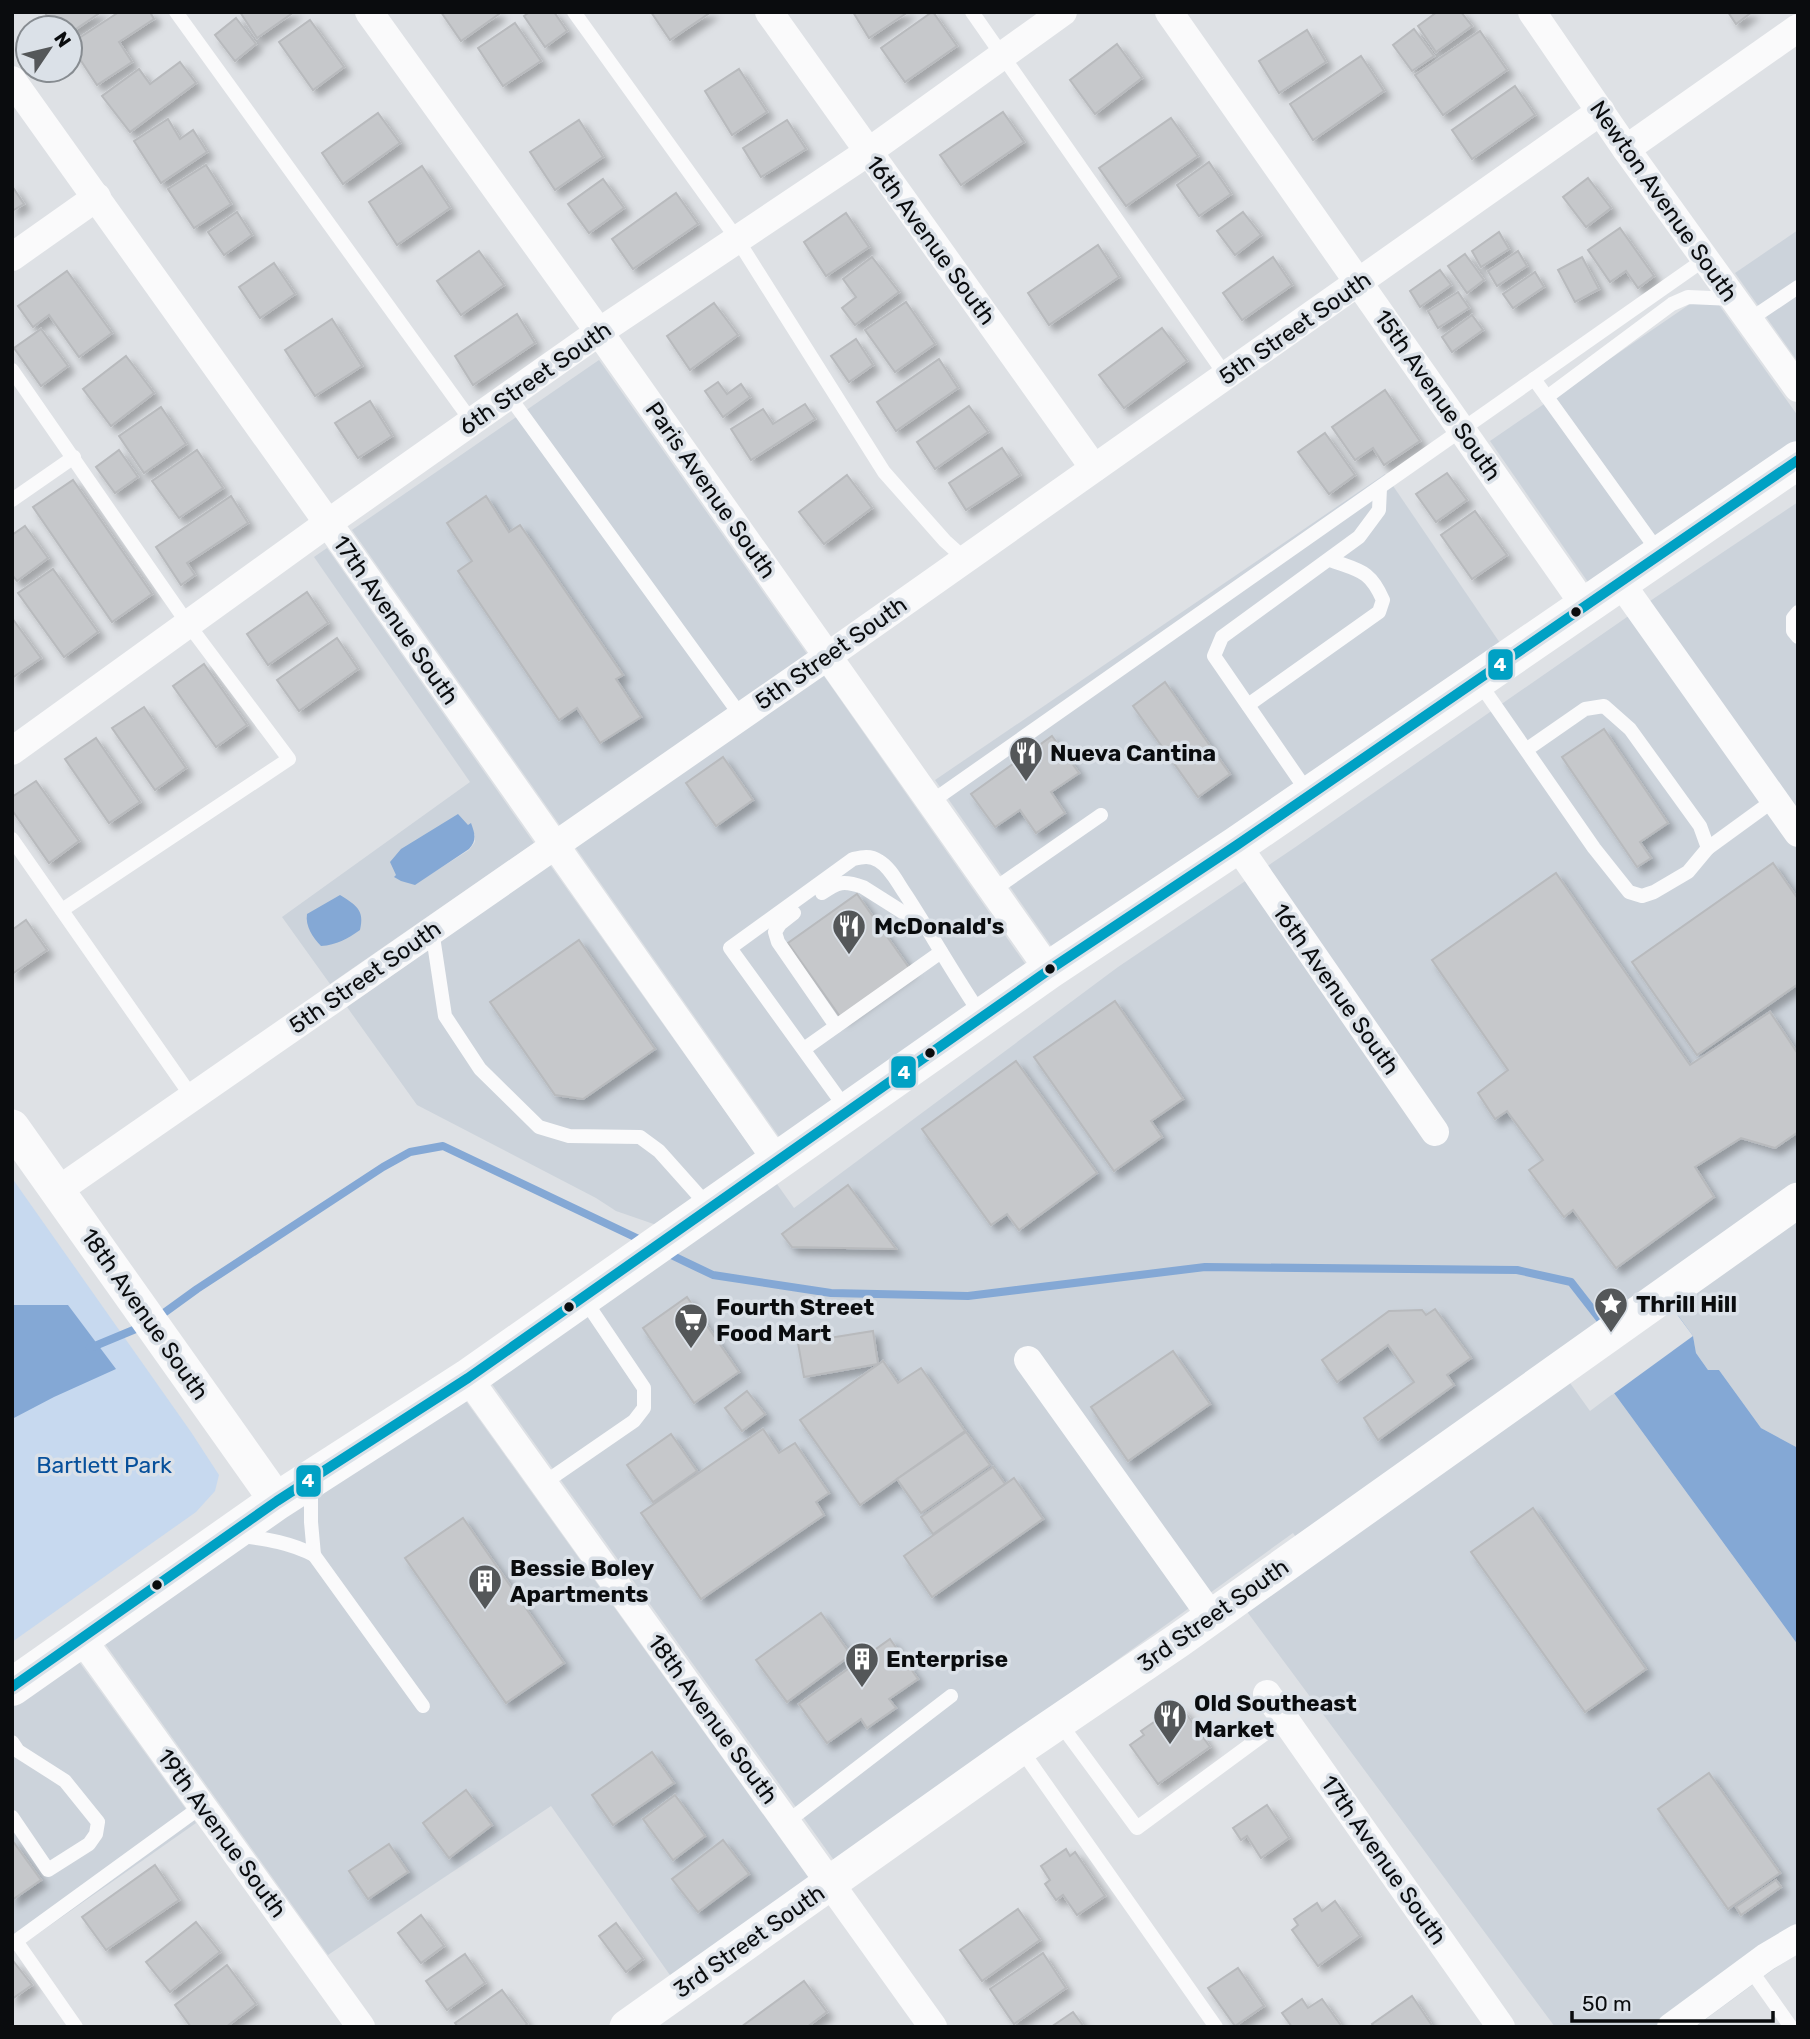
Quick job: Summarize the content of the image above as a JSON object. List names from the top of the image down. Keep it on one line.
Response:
{"streets":{"street":["Newton Avenue South","16th Avenue South","5th Street South","6th Street South","15th Avenue South","Paris Avenue South","17th Avenue South","18th Avenue South","3rd Street South","19th Avenue South"]},"crossings":[["Newton Avenue South","5th Street South"],["16th Avenue South","5th Street South"],["16th Avenue South","6th Street South"],["5th Street South","15th Avenue South"],["5th Street South","Paris Avenue South"],["5th Street South","17th Avenue South"],["5th Street South","18th Avenue South"],["6th Street South","Paris Avenue South"],["6th Street South","17th Avenue South"],["18th Avenue South","3rd Street South"]],"parks":["Bartlett Park"],"places":{"restaurant":["Nueva Cantina","McDonald's","Old Southeast Market"],"place":["Thrill Hill"],"supermarket":["Fourth Street Food Mart"],"building":["Bessie Boley Apartments","Enterprise"]},"lines":["transit line 4"],"scale_bar":"50 m","north":"top right"}
